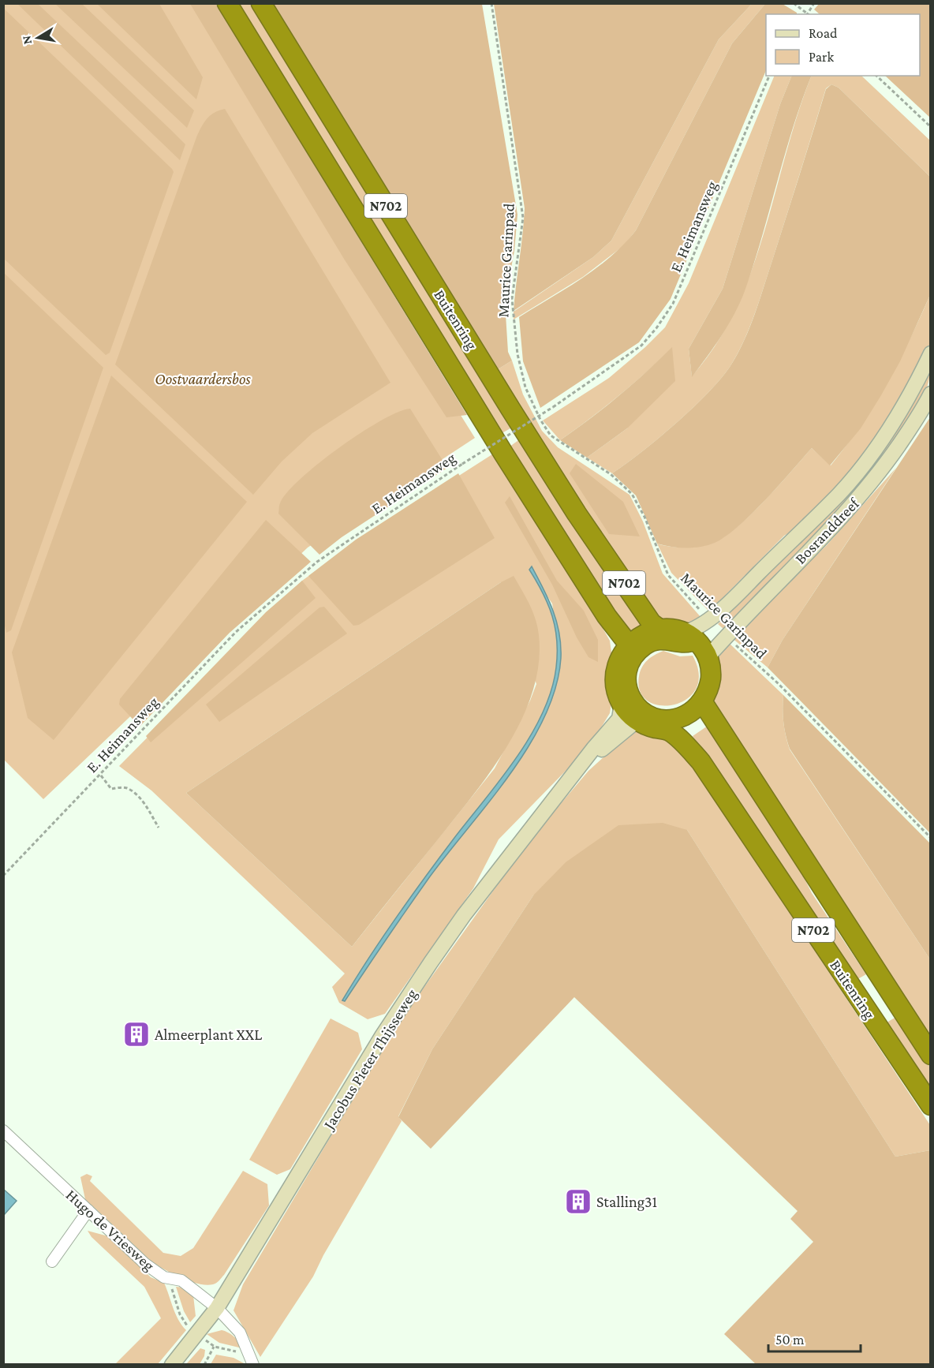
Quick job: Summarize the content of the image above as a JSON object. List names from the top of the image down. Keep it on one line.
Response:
{"streets":{"highway":["N702","Buitenring"],"street":["Bosranddreef","Jacobus Pieter Thijsseweg","Hugo de Vriesweg"],"path":["E. Heimansweg","Maurice Garinpad"]},"crossings":[["Maurice Garinpad","Bosranddreef"],["Buitenring","Bosranddreef"],["Buitenring","Jacobus Pieter Thijsseweg"],["Bosranddreef","Jacobus Pieter Thijsseweg"],["Jacobus Pieter Thijsseweg","Hugo de Vriesweg"]],"parks":["Oostvaardersbos"],"places":{"building":["Almeerplant XXL","Stalling31"]},"legend":["Road","Park"],"scale_bar":"50 m","north":"left"}
